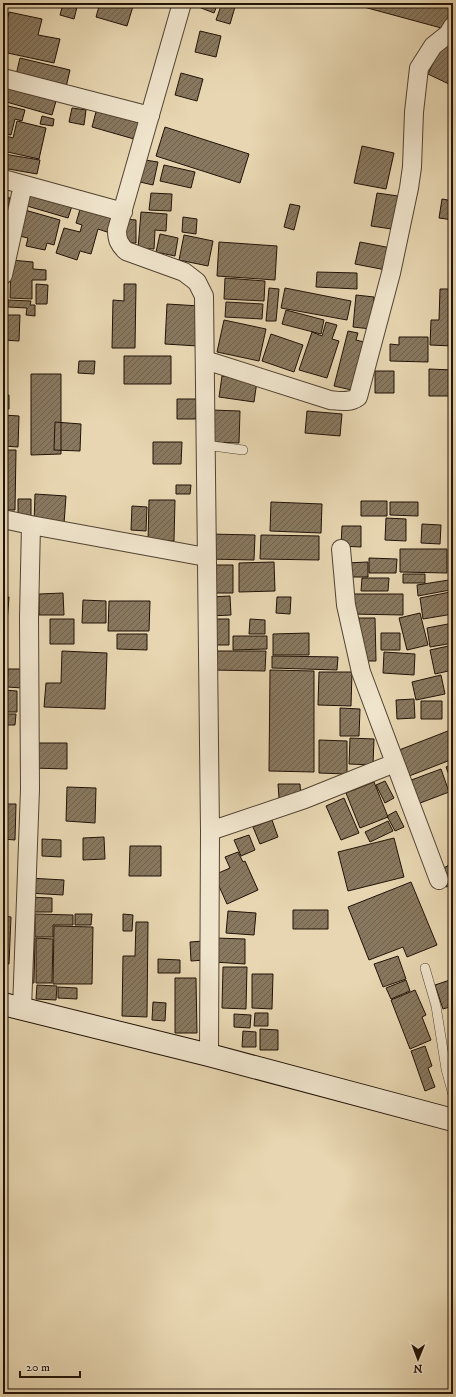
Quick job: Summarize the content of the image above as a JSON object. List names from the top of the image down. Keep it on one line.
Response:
{"scale_bar":"20 m","north":"bottom"}
